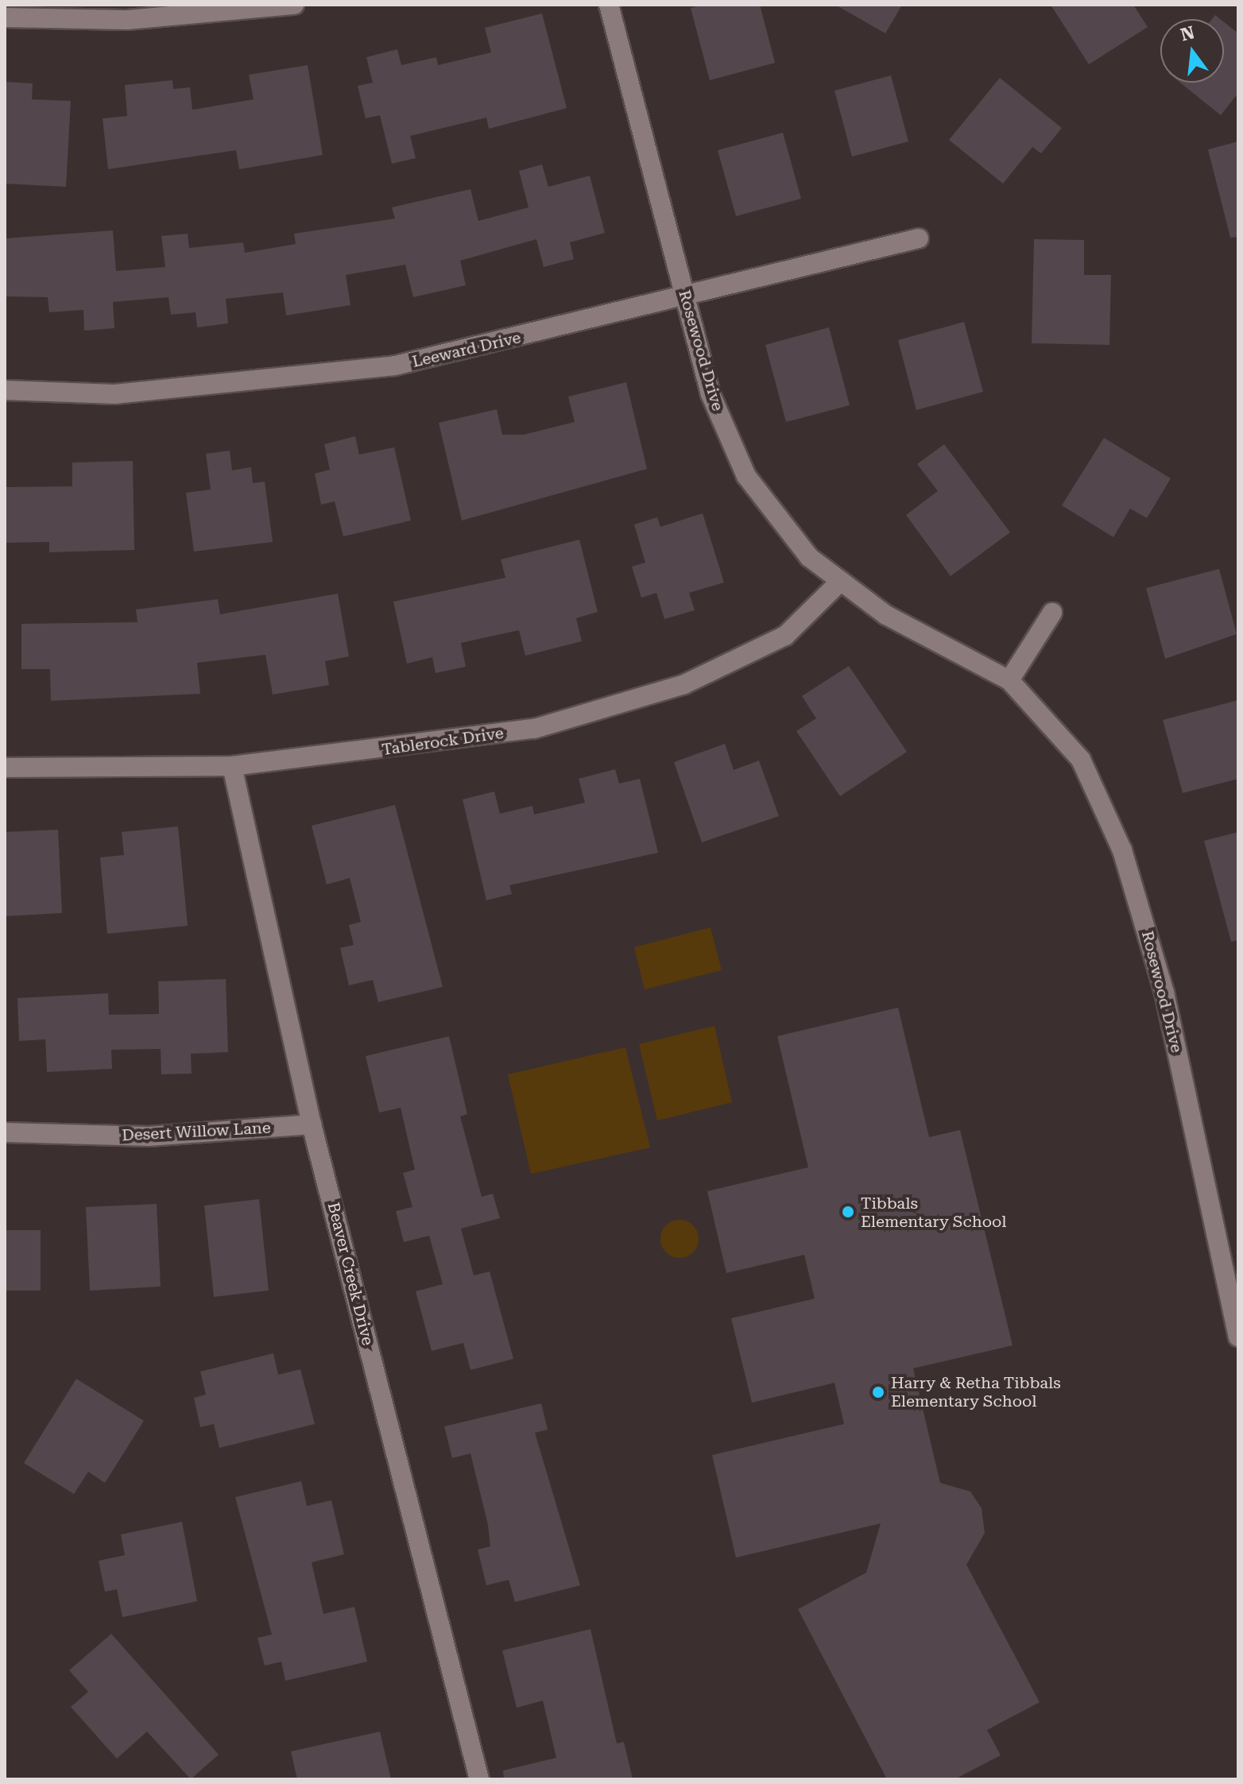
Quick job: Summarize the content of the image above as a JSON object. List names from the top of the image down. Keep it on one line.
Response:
{"streets":{"street":["Leeward Drive","Rosewood Drive","Tablerock Drive","Desert Willow Lane","Beaver Creek Drive"]},"crossings":[["Leeward Drive","Rosewood Drive"],["Rosewood Drive","Tablerock Drive"],["Tablerock Drive","Beaver Creek Drive"],["Desert Willow Lane","Beaver Creek Drive"]],"places":["Tibbals Elementary School","Harry & Retha Tibbals Elementary School"],"north":"top"}
